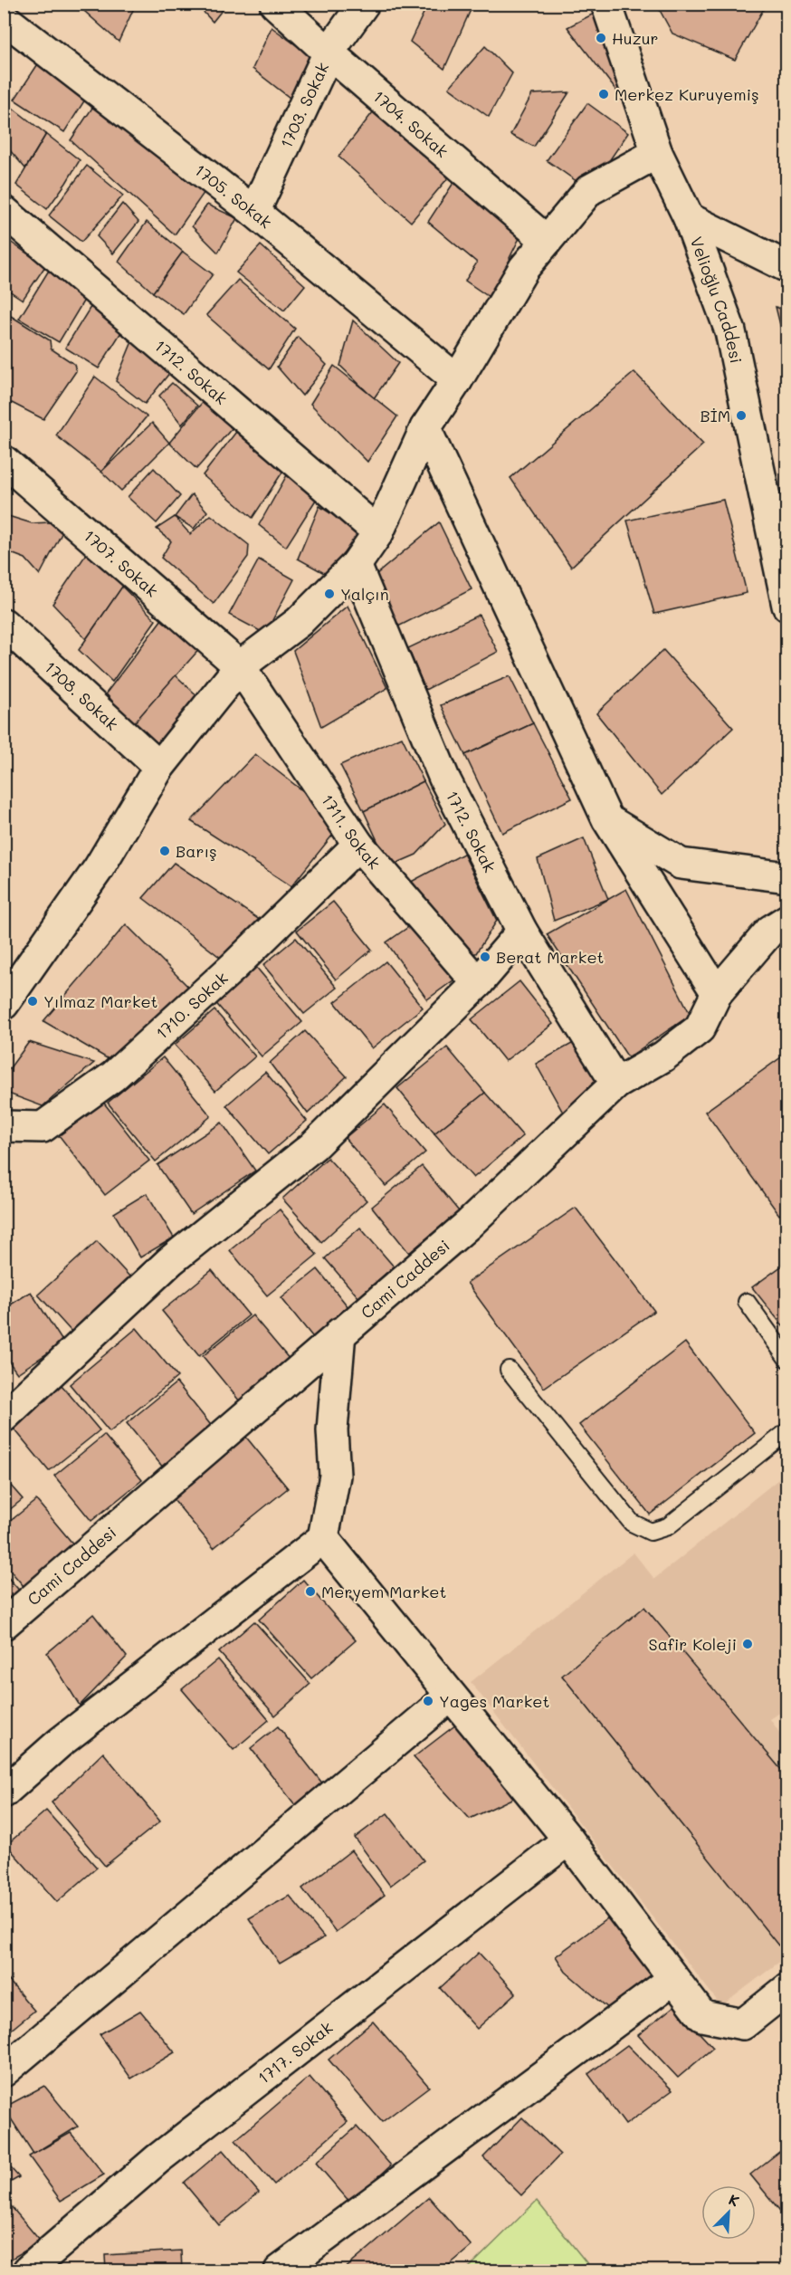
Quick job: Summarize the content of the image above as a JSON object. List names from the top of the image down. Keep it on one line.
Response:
{"streets":{"street":["1703. Sokak","1704. Sokak","1705. Sokak","Velioğlu Caddesi","1712. Sokak","1707. Sokak","1708. Sokak","1711. Sokak","1710. Sokak","Cami Caddesi","1717. Sokak"]},"crossings":[["1703. Sokak","1704. Sokak"],["1703. Sokak","1705. Sokak"],["1712. Sokak","Cami Caddesi"],["1707. Sokak","1711. Sokak"],["1711. Sokak","1710. Sokak"]],"places":["Huzur","Merkez Kuruyemiş","BİM","Yalçın","Barış","Berat Market","Yılmaz Market","Meryem Market","Safir Koleji","Yages Market"],"north":"top right"}
